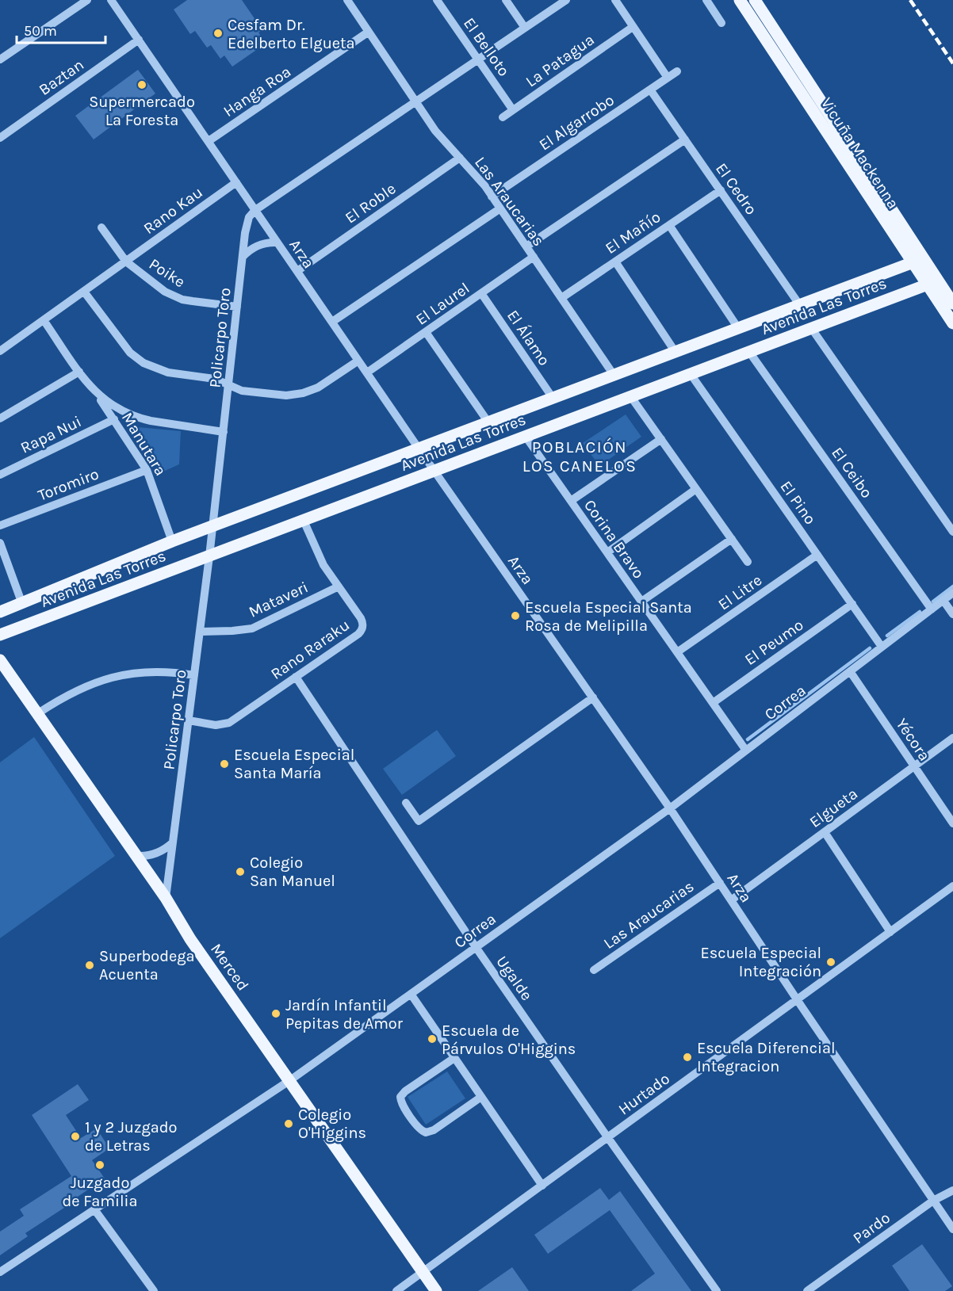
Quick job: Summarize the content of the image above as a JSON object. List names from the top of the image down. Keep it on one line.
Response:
{"streets":{"main road":["Vicuña Mackenna","Avenida Las Torres","Merced"],"street":["El Belloto","La Patagua","Baztan","Hanga Roa","El Algarrobo","El Cedro","Las Araucarias","El Roble","Rano Kau","El Mañío","Arza","Poike","El Laurel","Policarpo Toro","El Álamo","Rapa Nui","Manutara","El Ceibo","Toromiro","El Pino","Corina Bravo","El Litre","Mataveri","El Peumo","Rano Raraku","Correa","Yécora","Elgueta","Ugalde","Hurtado","Pardo"]},"crossings":[["El Belloto","La Patagua"],["Baztan","Arza"],["Hanga Roa","Las Araucarias"],["Hanga Roa","Arza"],["El Algarrobo","El Cedro"],["El Algarrobo","Las Araucarias"],["Vicuña Mackenna","Avenida Las Torres"],["El Cedro","El Mañío"],["El Cedro","Avenida Las Torres"],["Las Araucarias","El Roble"],["Las Araucarias","El Mañío"],["Las Araucarias","Arza"],["Las Araucarias","El Laurel"],["Las Araucarias","Avenida Las Torres"],["El Roble","Arza"],["Rano Kau","Arza"],["Rano Kau","Poike"],["Arza","El Laurel"],["Arza","Avenida Las Torres"],["Arza","Policarpo Toro"],["Arza","Correa"],["Arza","Elgueta"],["Arza","Hurtado"],["Arza","Pardo"],["Poike","Policarpo Toro"],["El Laurel","El Álamo"],["Avenida Las Torres","Policarpo Toro"],["Avenida Las Torres","El Álamo"],["Avenida Las Torres","Manutara"],["Avenida Las Torres","El Ceibo"],["Avenida Las Torres","El Pino"],["Avenida Las Torres","Corina Bravo"],["Avenida Las Torres","Rano Raraku"],["Policarpo Toro","Manutara"],["Policarpo Toro","Mataveri"],["Policarpo Toro","Rano Raraku"],["Policarpo Toro","Merced"],["Rapa Nui","Manutara"],["Manutara","Toromiro"],["El Ceibo","Correa"],["El Pino","El Litre"],["El Pino","El Peumo"],["El Pino","Correa"],["Corina Bravo","El Litre"],["Corina Bravo","El Peumo"],["Corina Bravo","Correa"],["Mataveri","Rano Raraku"],["Rano Raraku","Ugalde"],["Correa","Yécora"],["Correa","Merced"],["Correa","Ugalde"],["Yécora","Elgueta"],["Merced","Hurtado"],["Ugalde","Hurtado"]],"districts":["POBLACIÓN LOS CANELOS"],"places":["Cesfam Dr. Edelberto Elgueta","Supermercado La Foresta","Escuela Especial Santa Rosa de Melipilla","Escuela Especial Santa María","Colegio San Manuel","Escuela Especial Integración","Superbodega Acuenta","Jardín Infantil Pepitas de Amor","Escuela de Párvulos O'Higgins","Escuela Diferencial Integracion","Colegio O'Higgins","1 y 2 Juzgado de Letras","Juzgado de Familia"],"scale_bar":"50 m"}
